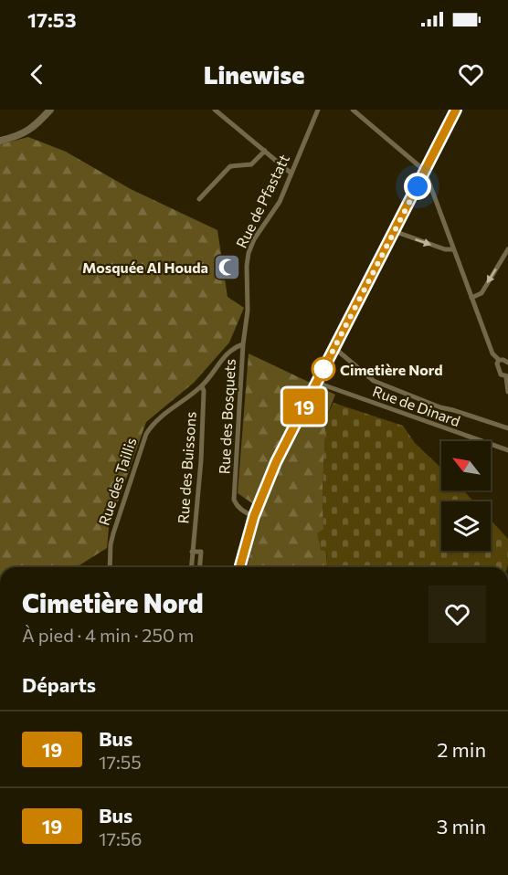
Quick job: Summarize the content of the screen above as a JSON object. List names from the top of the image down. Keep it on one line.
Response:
{"streets":{"street":["Rue de Pfastatt","Rue de Dinard","Rue des Bosquets","Rue des Buissons","Rue des Taillis"]},"crossings":[["Rue de Pfastatt","Rue des Bosquets"],["Rue des Bosquets","Rue des Taillis"],["Rue des Buissons","Rue des Taillis"]],"places":{"mosque":["Mosquée Al Houda"],"other":["Cimetière Nord"]},"lines":["bus line 19"],"north":"top left","page":{"status":"17:53","header":"Linewise","on_map":"19","heading":[["Cimetière Nord","À pied · 4 min · 250 m"],"Départs"],"list":[{"mark":"19","name":"Bus","note":"17:55","value":"2 min"},{"mark":"19","name":"Bus","note":"17:56","value":"3 min"}]}}
